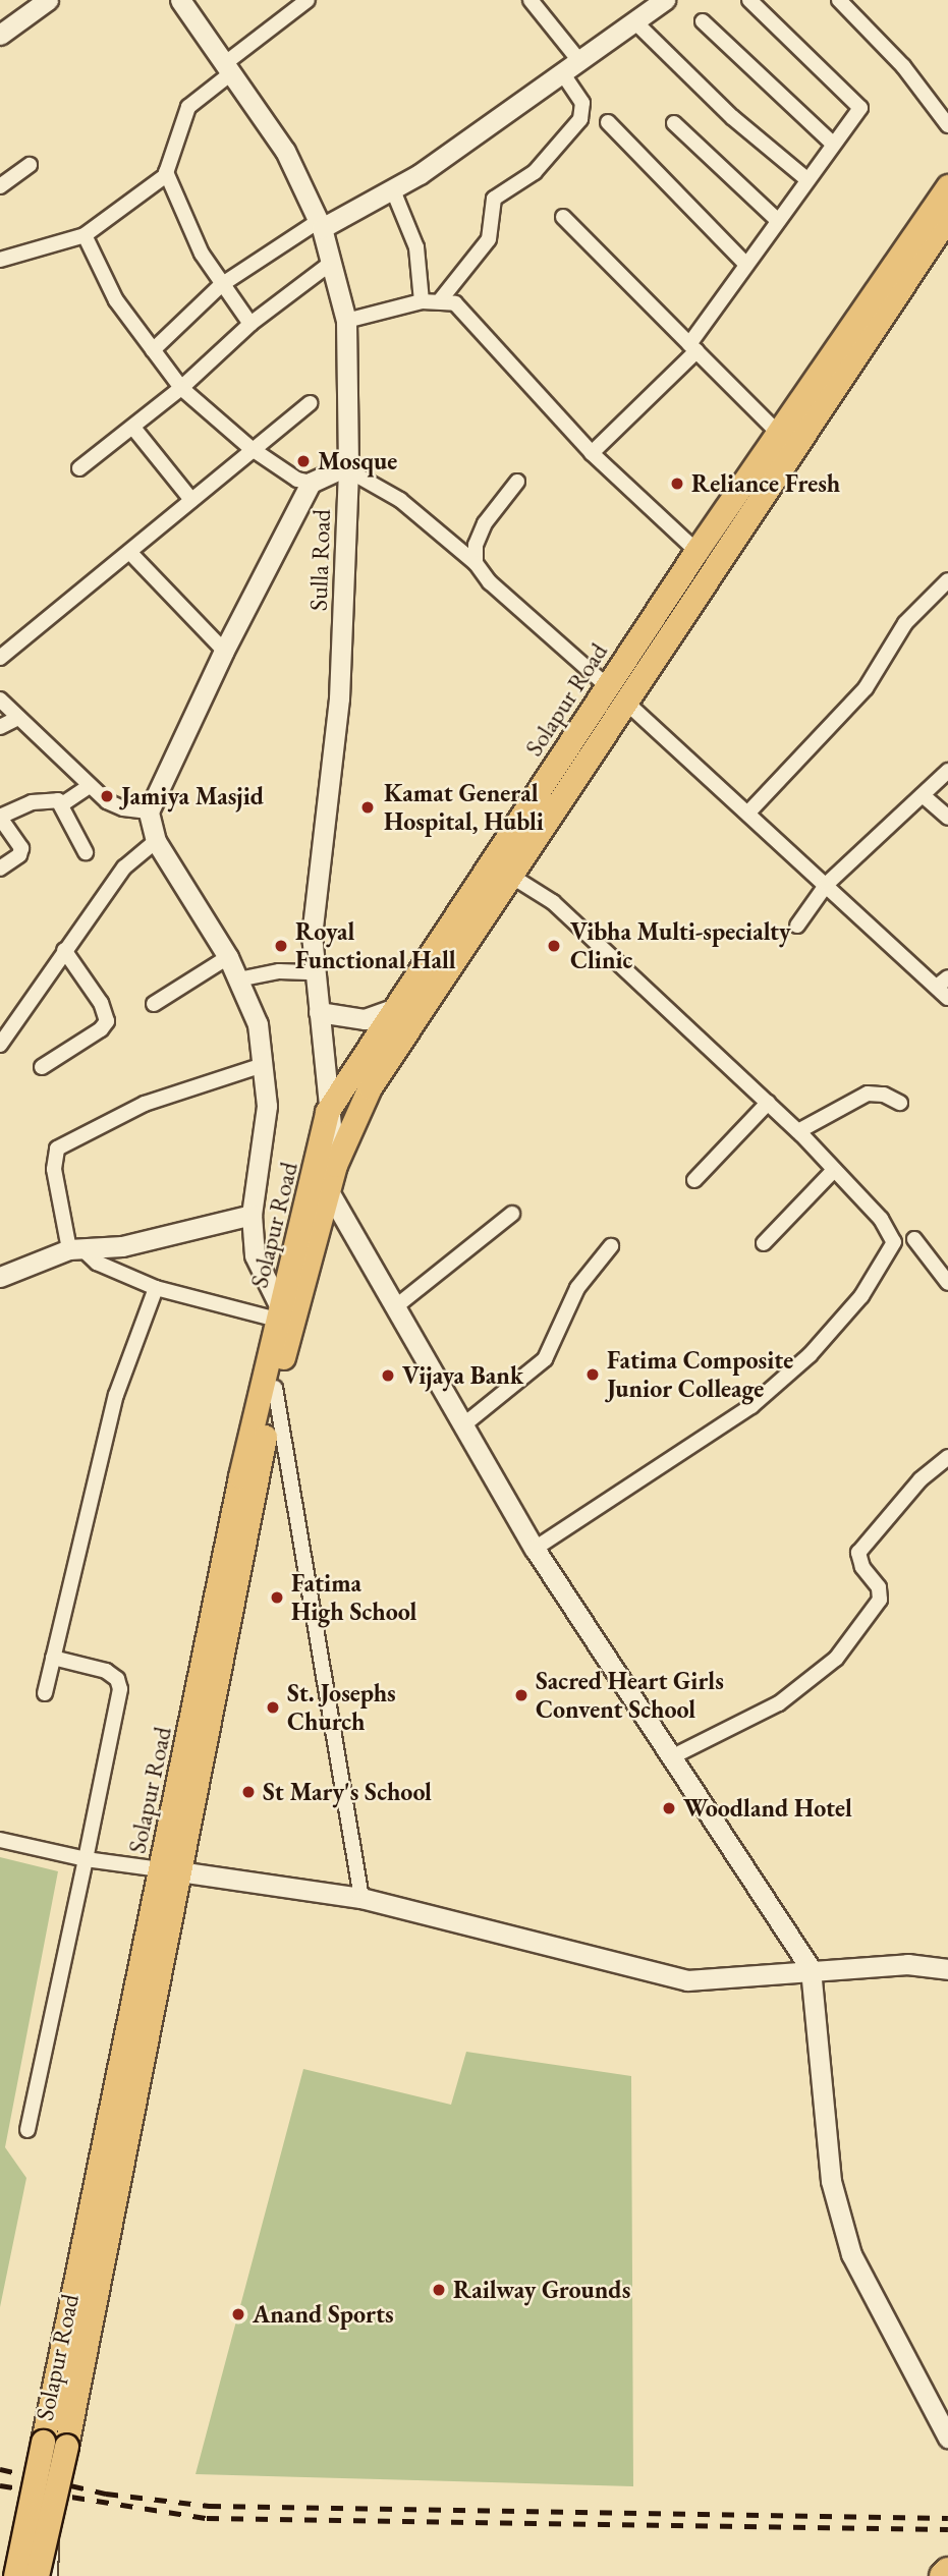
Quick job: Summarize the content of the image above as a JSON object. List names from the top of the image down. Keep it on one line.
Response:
{"streets":{"main road":["Sulla Road","Solapur Road"]},"crossings":[["Sulla Road","Solapur Road"]],"places":["Mosque","Reliance Fresh","Jamiya Masjid","Kamat General Hospital, Hubli","Royal Functional Hall","Vibha Multi-specialty Clinic","Fatima Composite Junior Colleage","Vijaya Bank","Fatima High School","Sacred Heart Girls Convent School","St. Josephs Church","St Mary's School","Woodland Hotel","Railway Grounds","Anand Sports"]}
